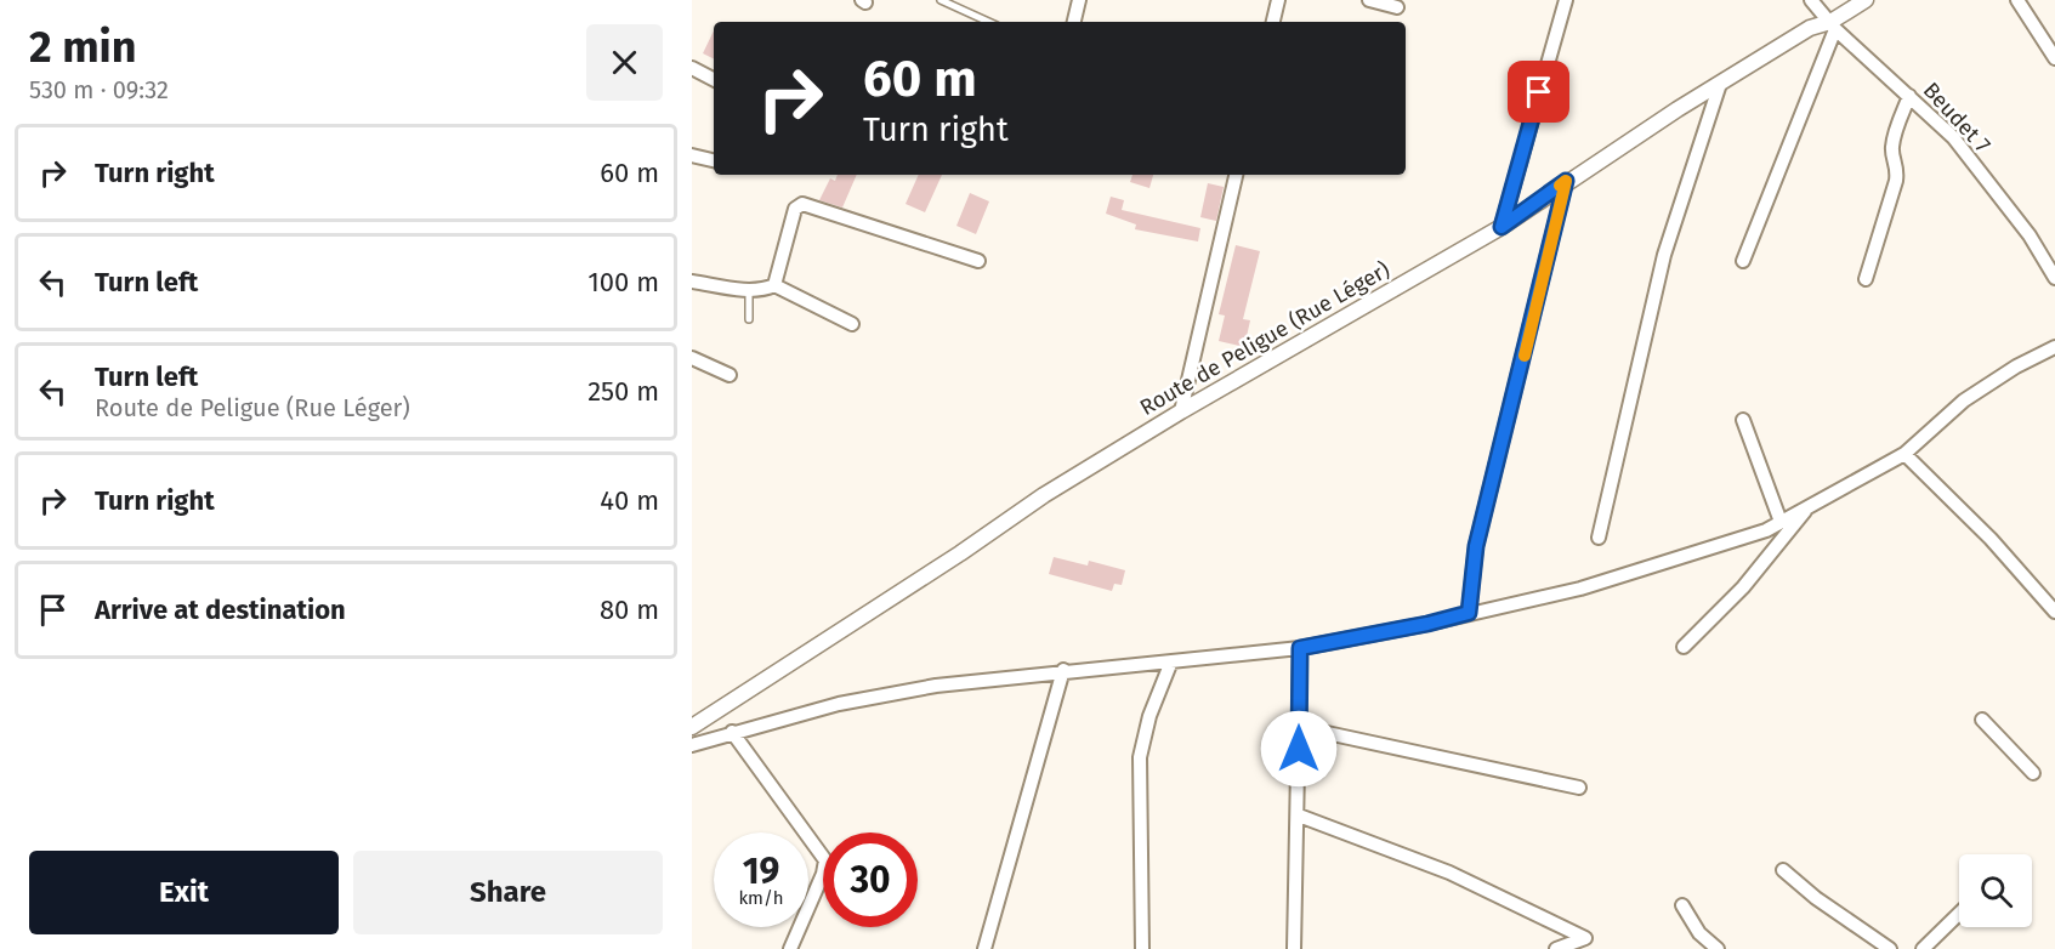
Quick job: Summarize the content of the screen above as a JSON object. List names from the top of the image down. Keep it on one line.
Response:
{"streets":{"street":["Beudet 7","Route de Peligue (Rue Léger)"]},"crossings":[["Beudet 7","Route de Peligue (Rue Léger)"]],"page":{"heading":["2 min","530 m · 09:32"],"turn":["60 m","Turn right"],"list":[{"name":"Turn right","value":"60 m"},{"name":"Turn left","value":"100 m"},{"name":"Turn left","note":"Route de Peligue (Rue Léger)","value":"250 m"},{"name":"Turn right","value":"40 m"},{"name":"Arrive at destination","value":"80 m"}],"speed":"19 km/h","limit":"30","buttons":["Exit","Share"]}}
